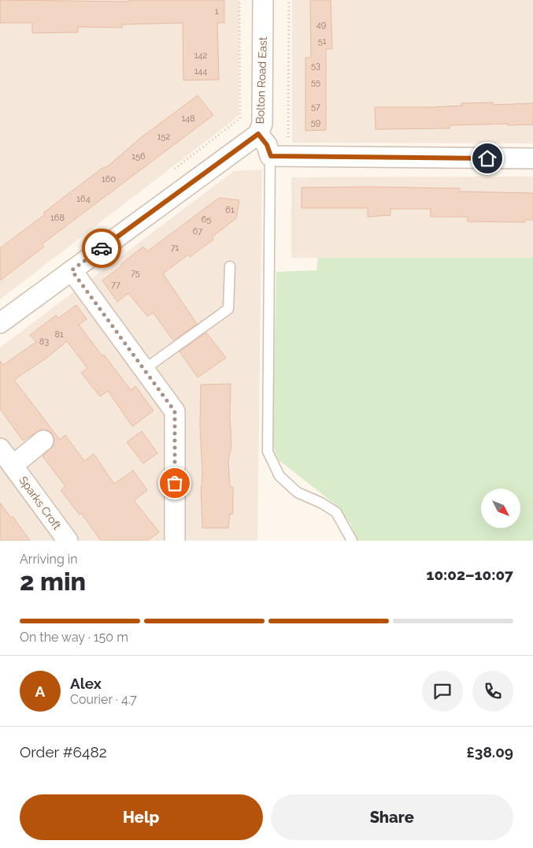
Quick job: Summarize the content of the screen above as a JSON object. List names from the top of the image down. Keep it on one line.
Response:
{"streets":{"street":["Bolton Road East","Sparks Croft"]},"house_numbers":["1","49","51","142","53","144","55","57","148","59","152","156","160","164","61","168","65","67","71","75","77","81","83"],"north":"bottom right","page":{"heading":["2 min","Arriving in","10:02–10:07"],"panel":["Alex","Courier · 4.7","Order #6482","£38.09"],"bar":"On the way · 150 m","round":"A","buttons":["Help","Share"]}}
